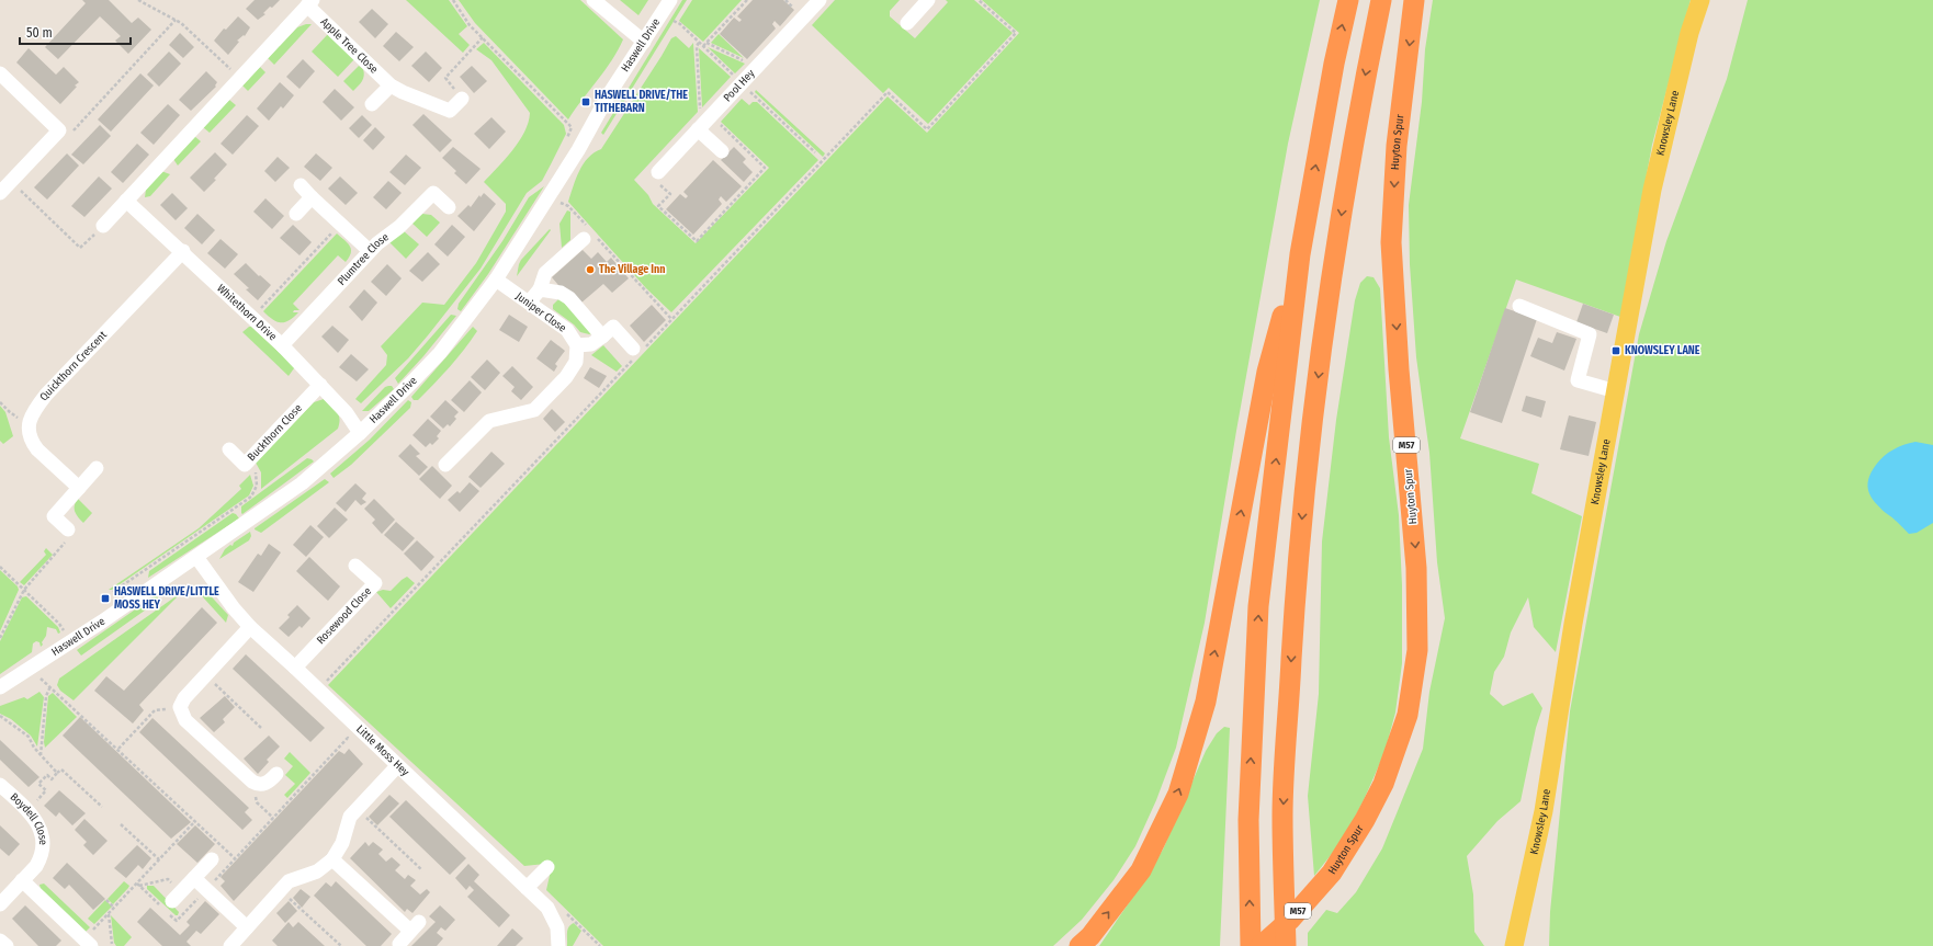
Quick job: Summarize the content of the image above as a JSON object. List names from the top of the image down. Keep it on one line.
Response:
{"streets":{"highway":["Huyton Spur","M57"],"main road":["Knowsley Lane"],"street":["Haswell Drive","Apple Tree Close","Pool Hey","Plumtree Close","Whitethorn Drive","Juniper Close","Quickthorn Crescent","Buckthorn Close","Rosewood Close","Little Moss Hey","Boydell Close"]},"crossings":[["Haswell Drive","Whitethorn Drive"],["Haswell Drive","Juniper Close"],["Haswell Drive","Little Moss Hey"],["Plumtree Close","Whitethorn Drive"],["Whitethorn Drive","Quickthorn Crescent"],["Whitethorn Drive","Buckthorn Close"],["Rosewood Close","Little Moss Hey"]],"places":{"transit":["HASWELL DRIVE/THE TITHEBARN","KNOWSLEY LANE","HASWELL DRIVE/LITTLE MOSS HEY"],"other":["The Village Inn"]},"scale_bar":"50 m"}
